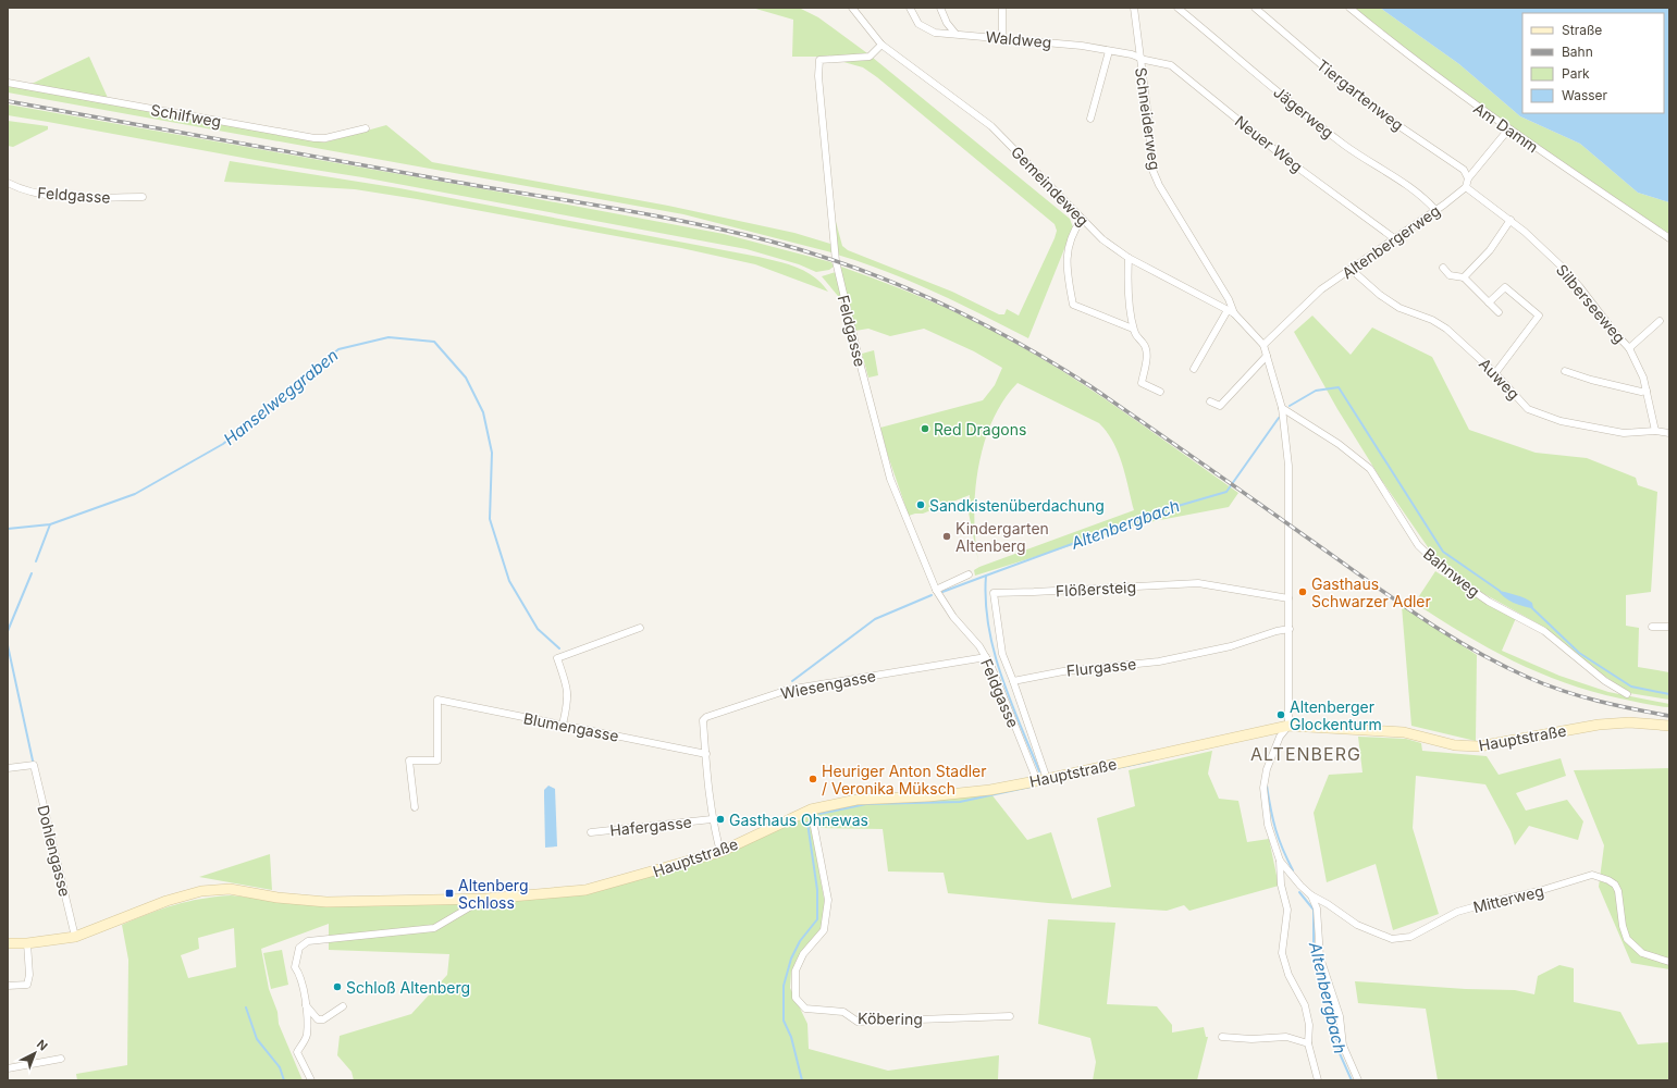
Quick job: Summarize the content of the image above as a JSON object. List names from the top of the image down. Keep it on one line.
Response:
{"streets":{"main road":["Hauptstraße"],"street":["Waldweg","Tiergartenweg","Jägerweg","Schilfweg","Schneiderweg","Am Damm","Neuer Weg","Gemeindeweg","Feldgasse","Altenbergerweg","Silberseeweg","Auweg","Bahnweg","Flößersteig","Flurgasse","Wiesengasse","Blumengasse","Hafergasse","Dohlengasse","Mitterweg","Köbering"]},"crossings":[["Waldweg","Schneiderweg"],["Waldweg","Neuer Weg"],["Jägerweg","Altenbergerweg"],["Schneiderweg","Neuer Weg"],["Schneiderweg","Gemeindeweg"],["Neuer Weg","Altenbergerweg"],["Gemeindeweg","Feldgasse"],["Gemeindeweg","Altenbergerweg"],["Feldgasse","Wiesengasse"],["Feldgasse","Hauptstraße"],["Altenbergerweg","Silberseeweg"],["Altenbergerweg","Auweg"],["Silberseeweg","Auweg"],["Flößersteig","Flurgasse"],["Wiesengasse","Blumengasse"],["Wiesengasse","Hauptstraße"],["Wiesengasse","Hafergasse"],["Hauptstraße","Dohlengasse"],["Hauptstraße","Köbering"]],"districts":["ALTENBERG"],"water":["Hanselweggraben","Altenbergbach"],"places":{"other":["Red Dragons","Sandkistenüberdachung","Kindergarten Altenberg","Gasthaus Schwarzer Adler","Altenberger Glockenturm","Heuriger Anton Stadler / Veronika Müksch","Gasthaus Ohnewas","Schloß Altenberg"],"transit":["Altenberg Schloss"]},"legend":["Straße","Bahn","Park","Wasser"],"north":"top right"}
